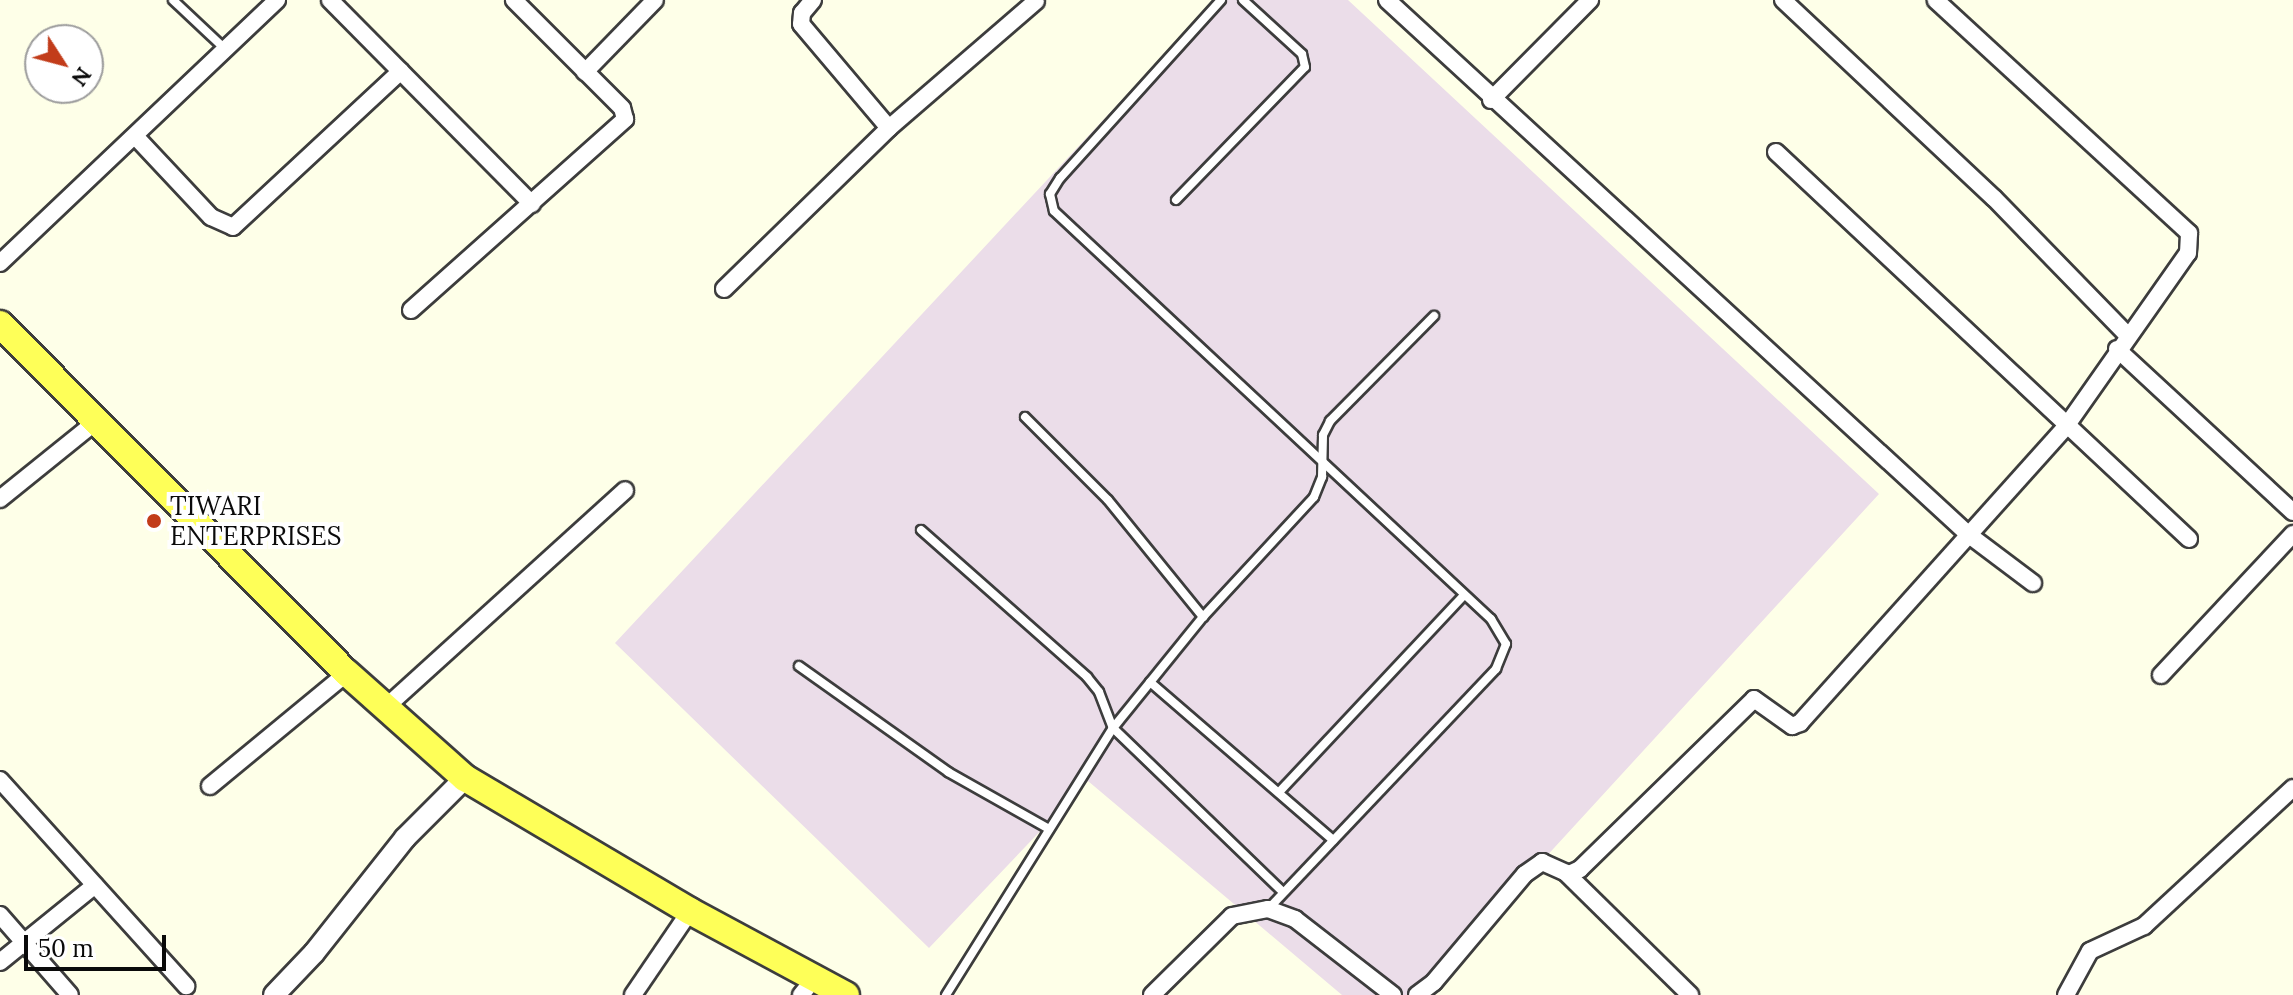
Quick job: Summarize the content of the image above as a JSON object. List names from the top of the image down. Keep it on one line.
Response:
{"places":["TIWARI ENTERPRISES"],"scale_bar":"50 m","north":"bottom right"}
